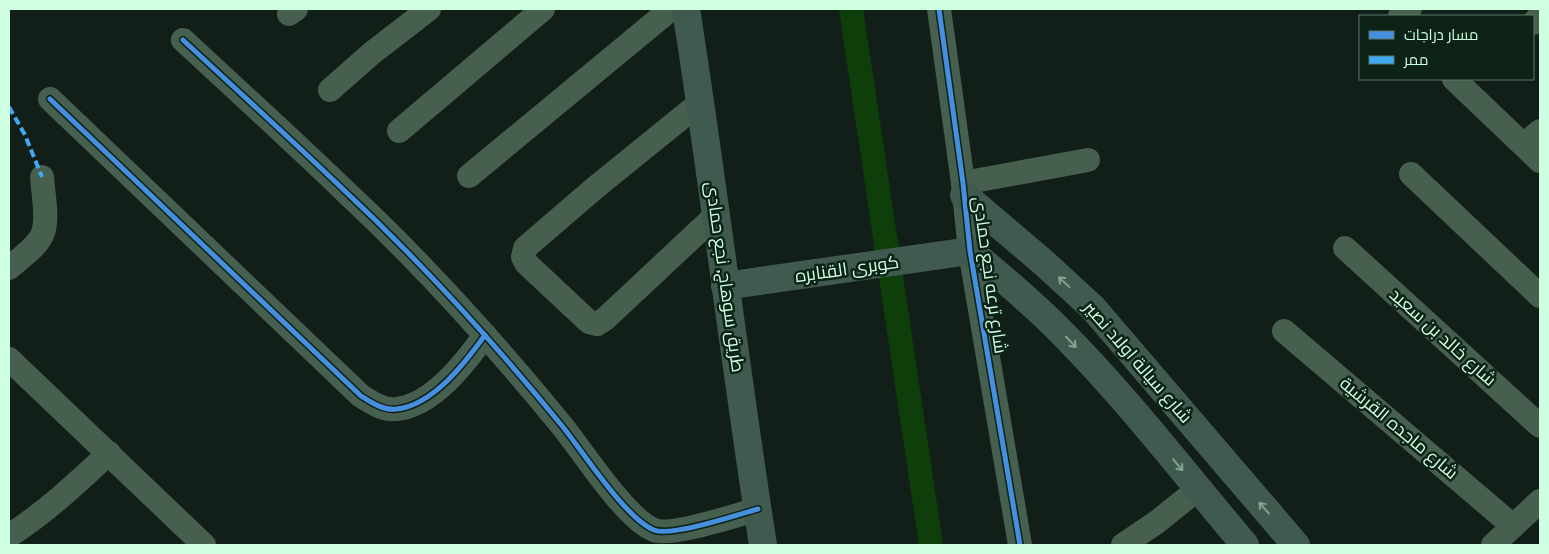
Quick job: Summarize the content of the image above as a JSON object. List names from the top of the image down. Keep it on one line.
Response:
{"streets":{"main road":["كوبرى القنابره","طريق سوهاج, نجع حمادى","شارع سيالة اولاد نصير"],"street":["شارع ترعه نجع حمادى","شارع خالد بن سعيد","شارع ماجده القرشية"]},"crossings":[["كوبرى القنابره","شارع ترعه نجع حمادى"],["كوبرى القنابره","طريق سوهاج, نجع حمادى"],["كوبرى القنابره","شارع سيالة اولاد نصير"],["شارع ترعه نجع حمادى","شارع سيالة اولاد نصير"]],"legend":["مسار دراجات","ممر"]}
